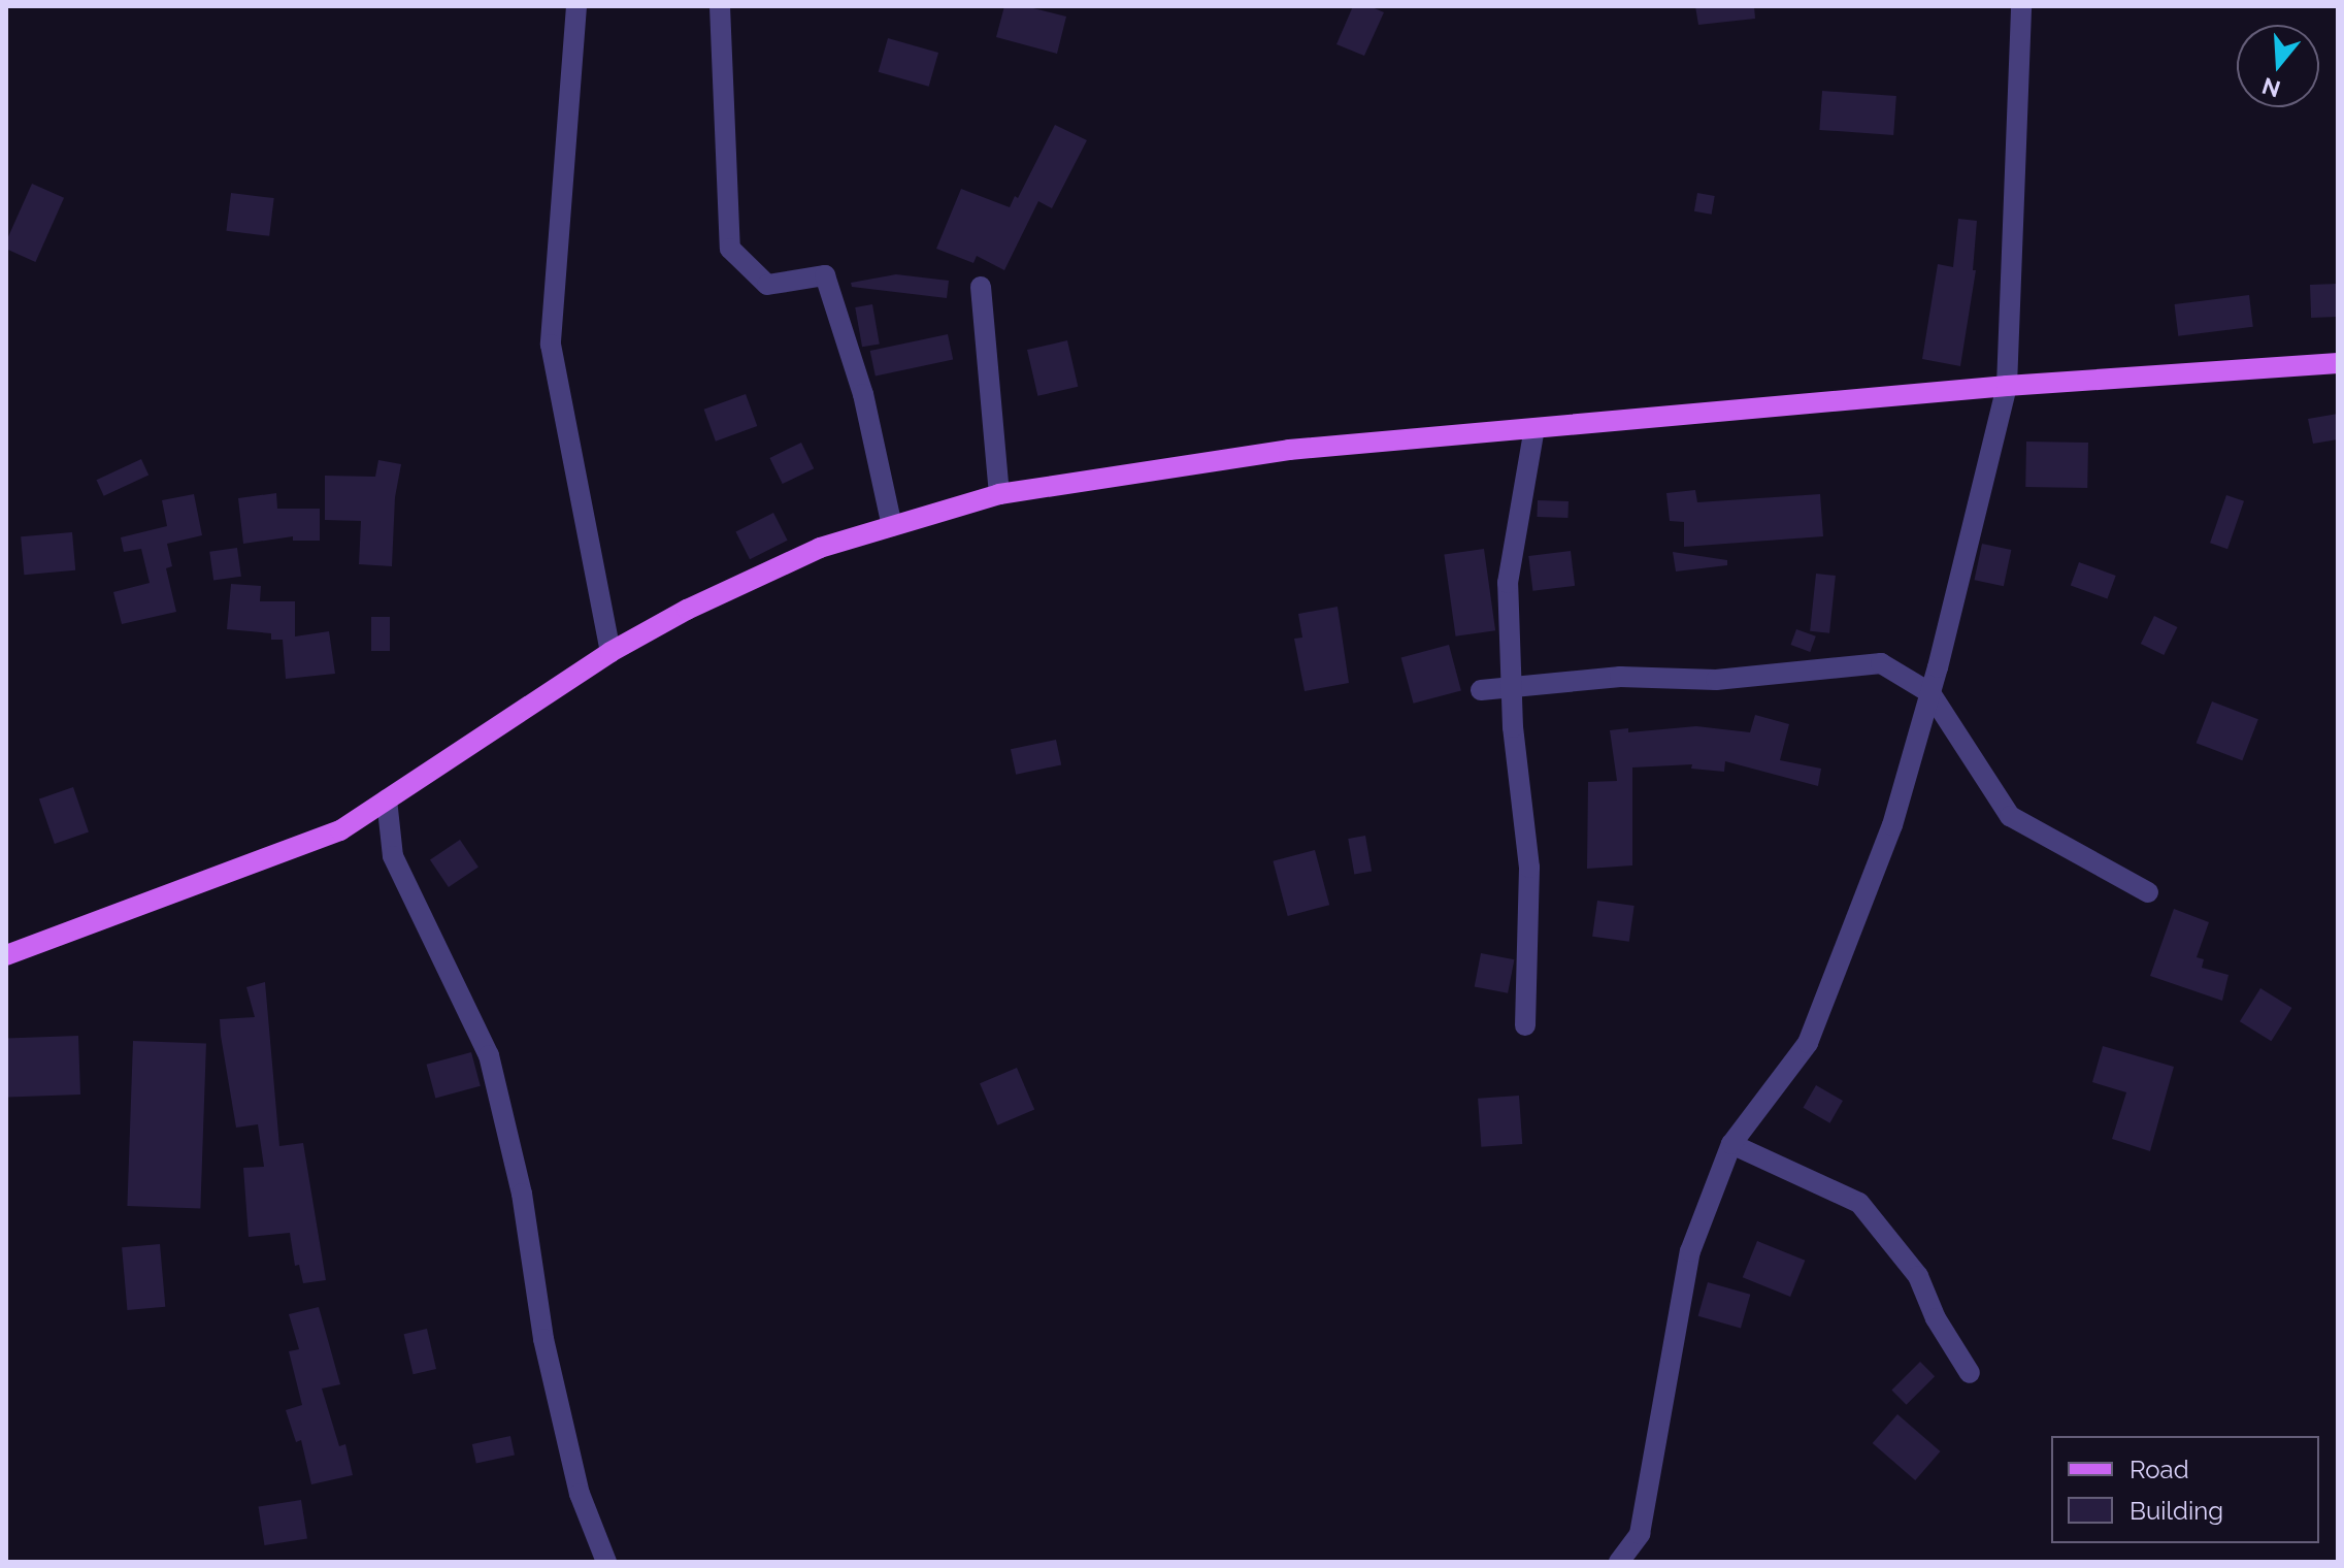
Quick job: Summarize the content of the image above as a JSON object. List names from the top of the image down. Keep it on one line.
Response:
{"legend":["Road","Building"],"north":"bottom"}
